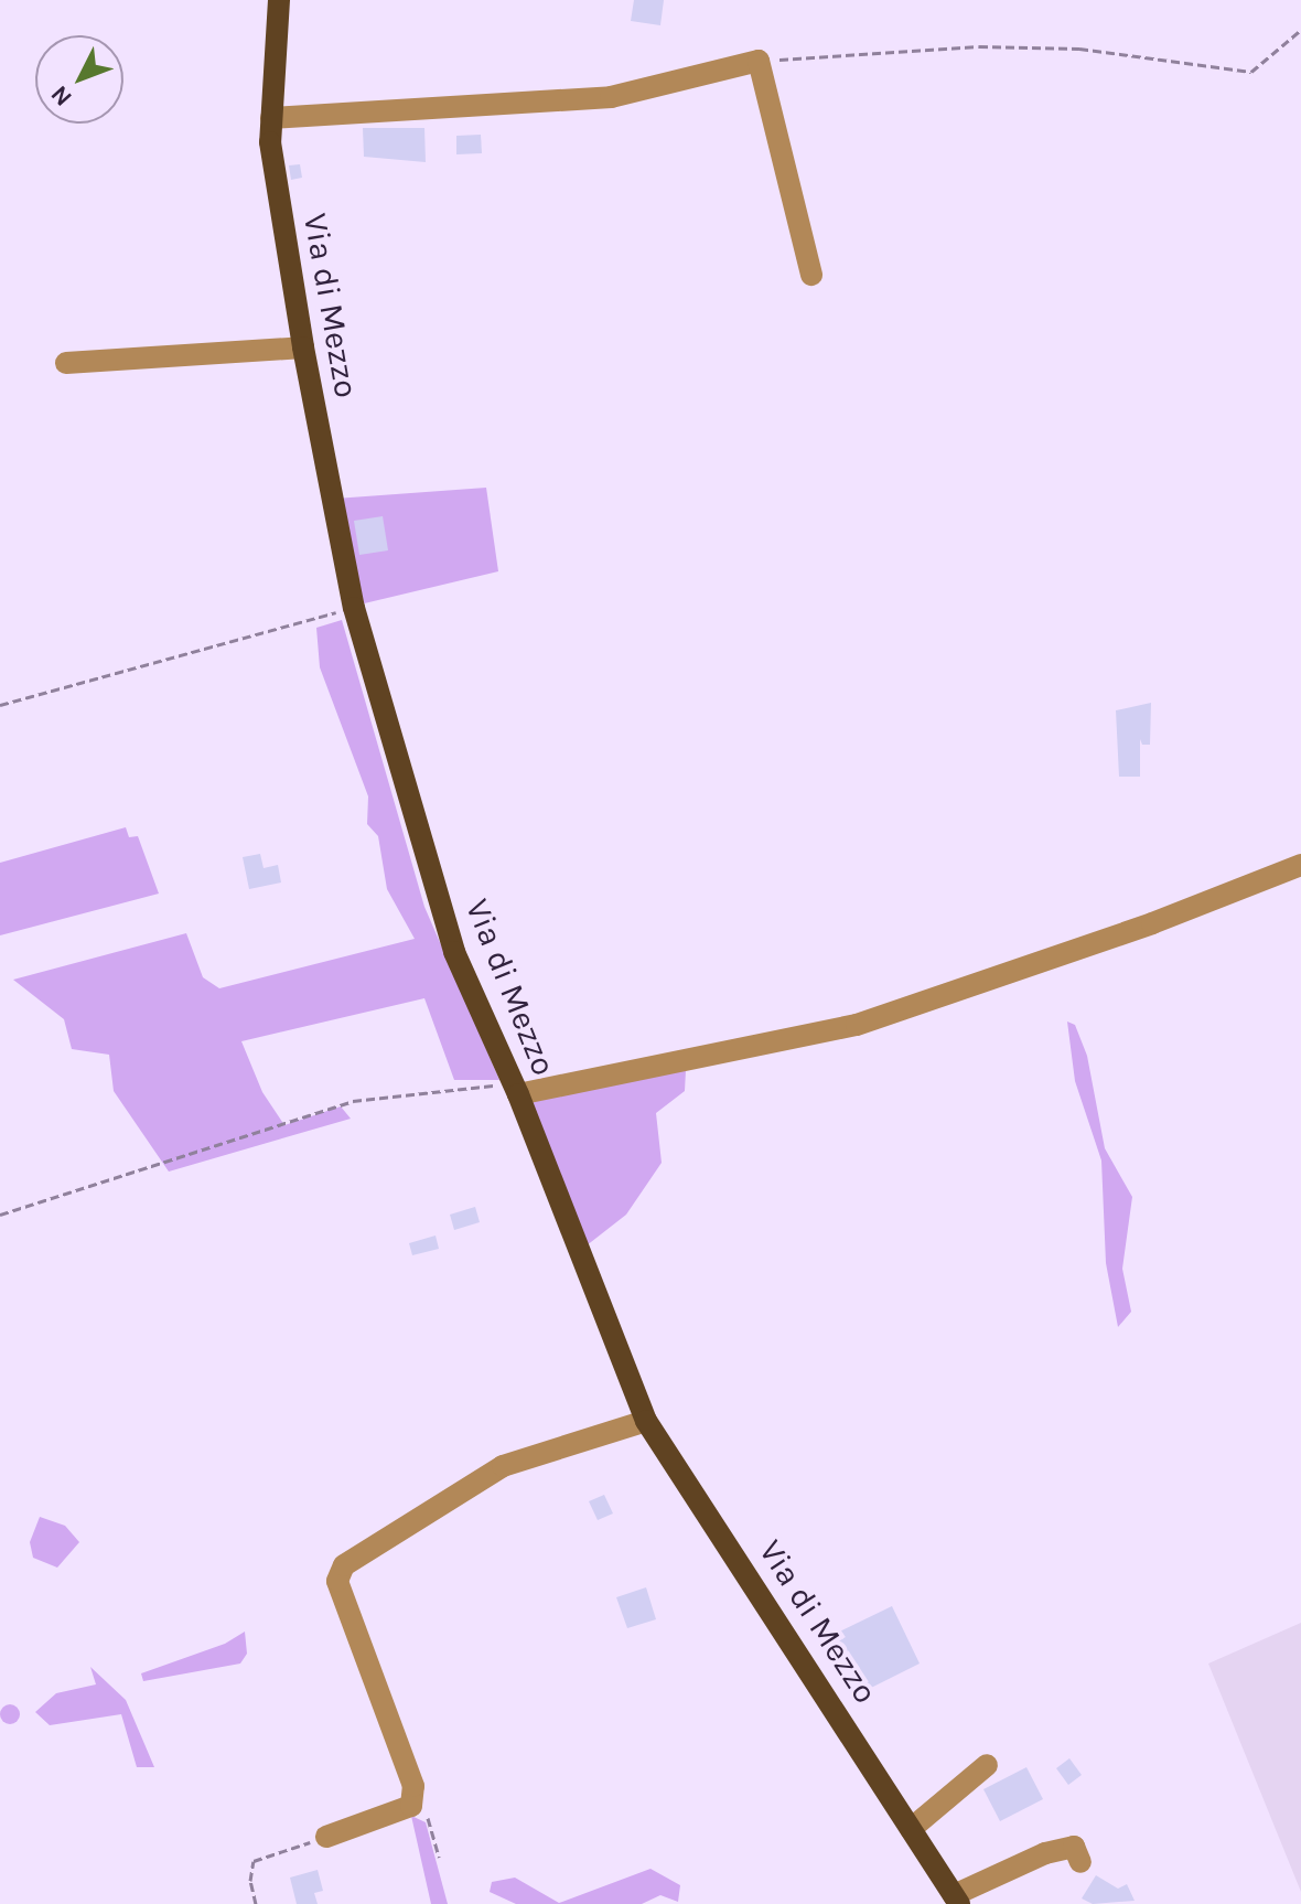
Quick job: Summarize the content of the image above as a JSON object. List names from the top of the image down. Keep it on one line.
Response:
{"streets":{"main road":["Via di Mezzo"]},"north":"bottom left"}
